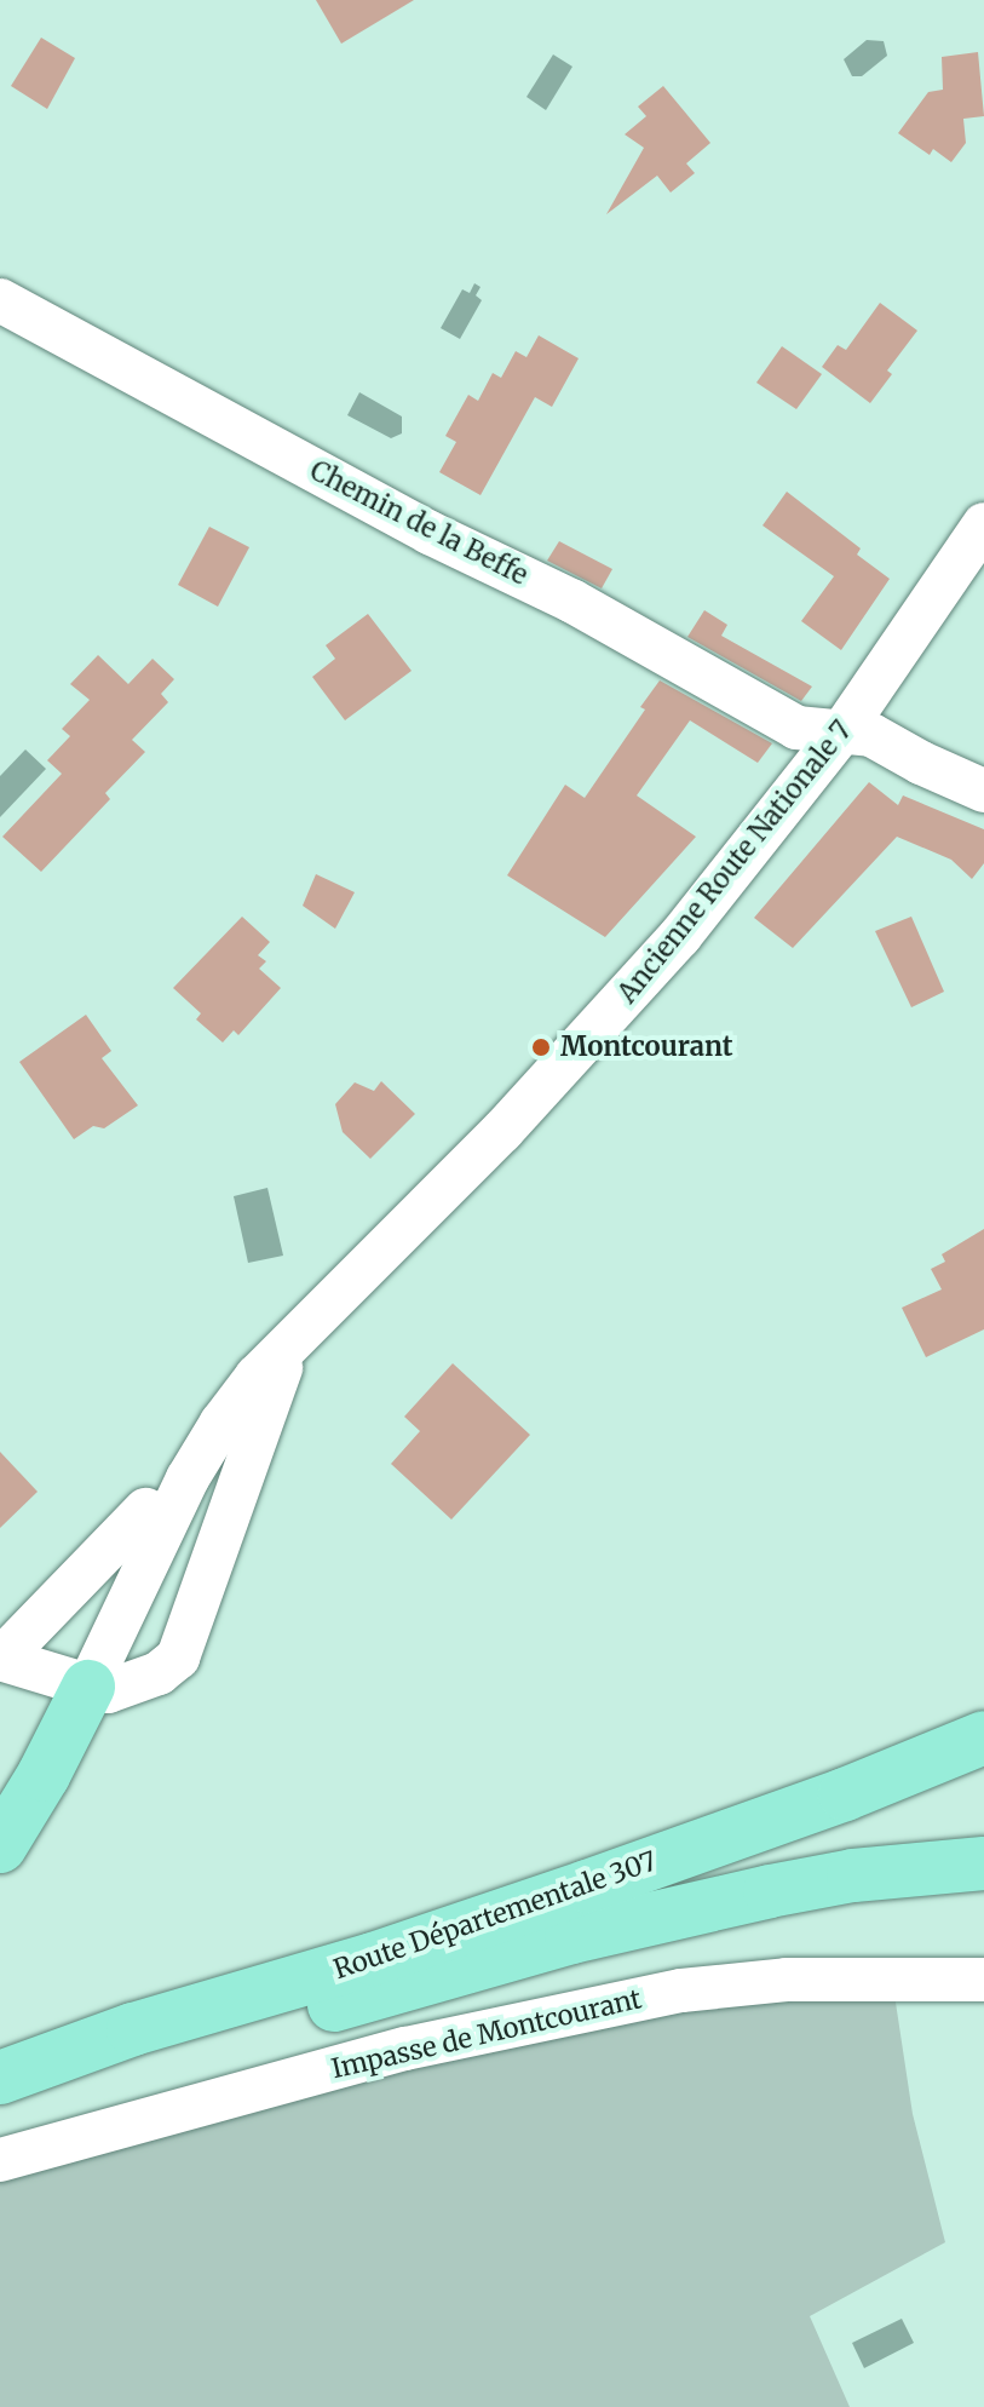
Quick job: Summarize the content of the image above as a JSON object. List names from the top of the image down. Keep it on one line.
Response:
{"streets":{"main road":["Route Départementale 307"],"street":["Chemin de la Beffe","Ancienne Route Nationale 7","Impasse de Montcourant"]},"crossings":[["Chemin de la Beffe","Ancienne Route Nationale 7"]],"places":["Montcourant"]}
